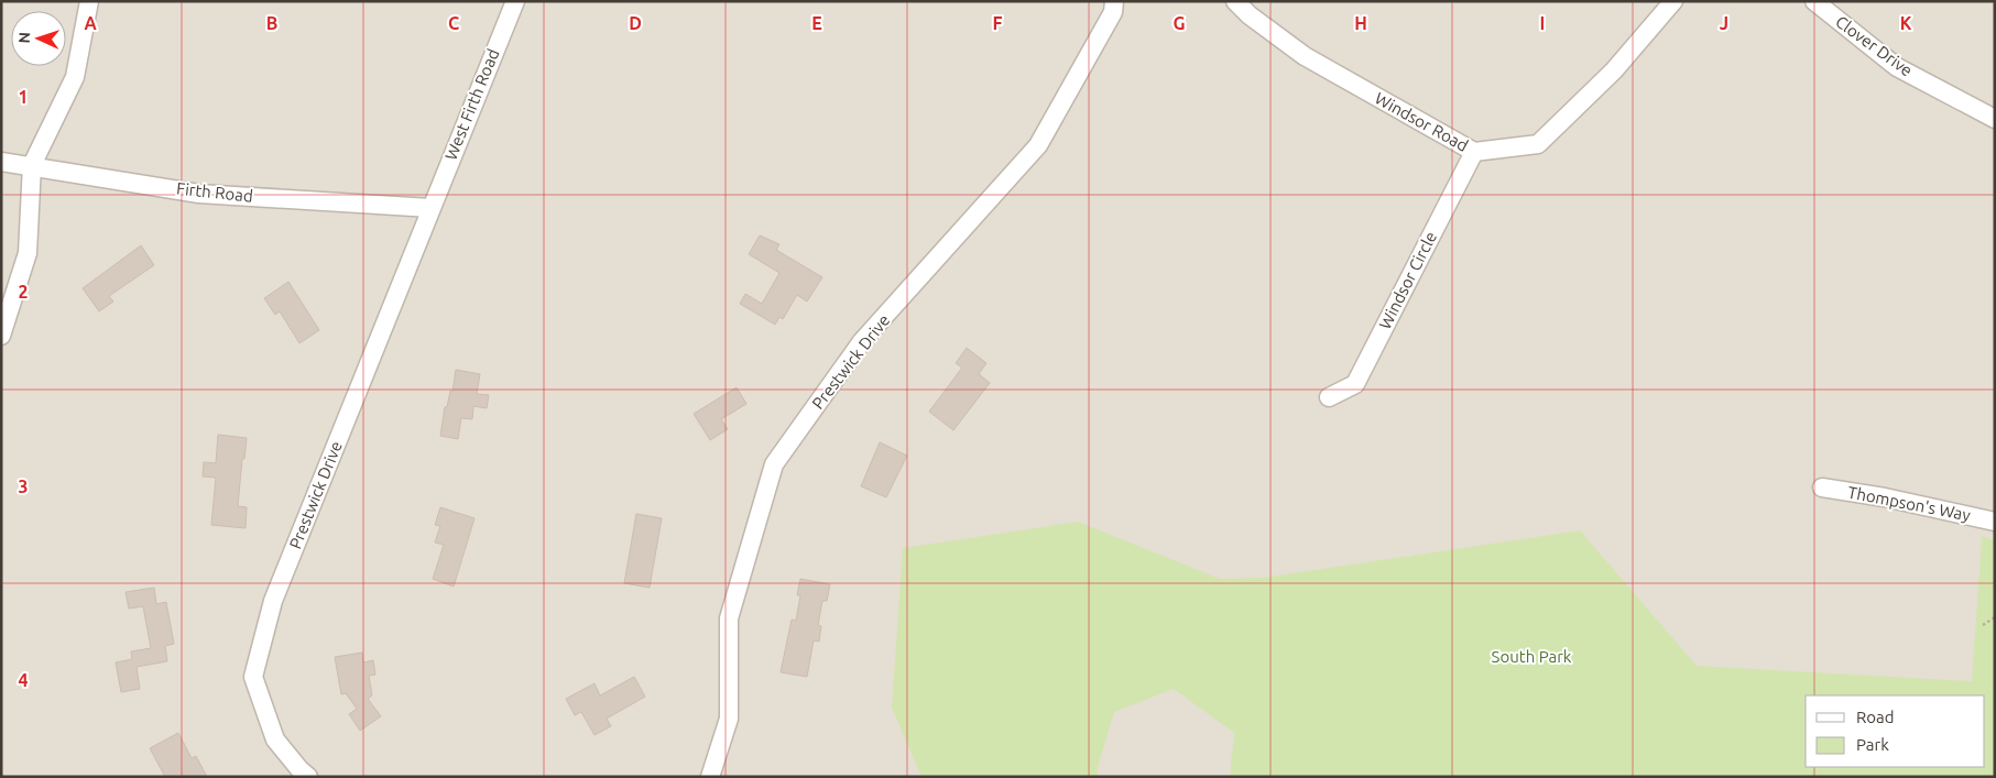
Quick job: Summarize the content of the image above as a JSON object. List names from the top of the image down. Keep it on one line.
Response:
{"streets":{"street":["Clover Drive","West Firth Road","Windsor Road","Firth Road","Windsor Circle","Prestwick Drive","Thompson's Way"]},"crossings":[["West Firth Road","Firth Road"],["West Firth Road","Prestwick Drive"],["Windsor Road","Windsor Circle"],["Firth Road","Prestwick Drive"]],"parks":["South Park"],"legend":["Road","Park"],"north":"left","grid":{"columns":["A","B","C","D","E","F","G","H","I","J","K"],"rows":["1","2","3","4"]}}
